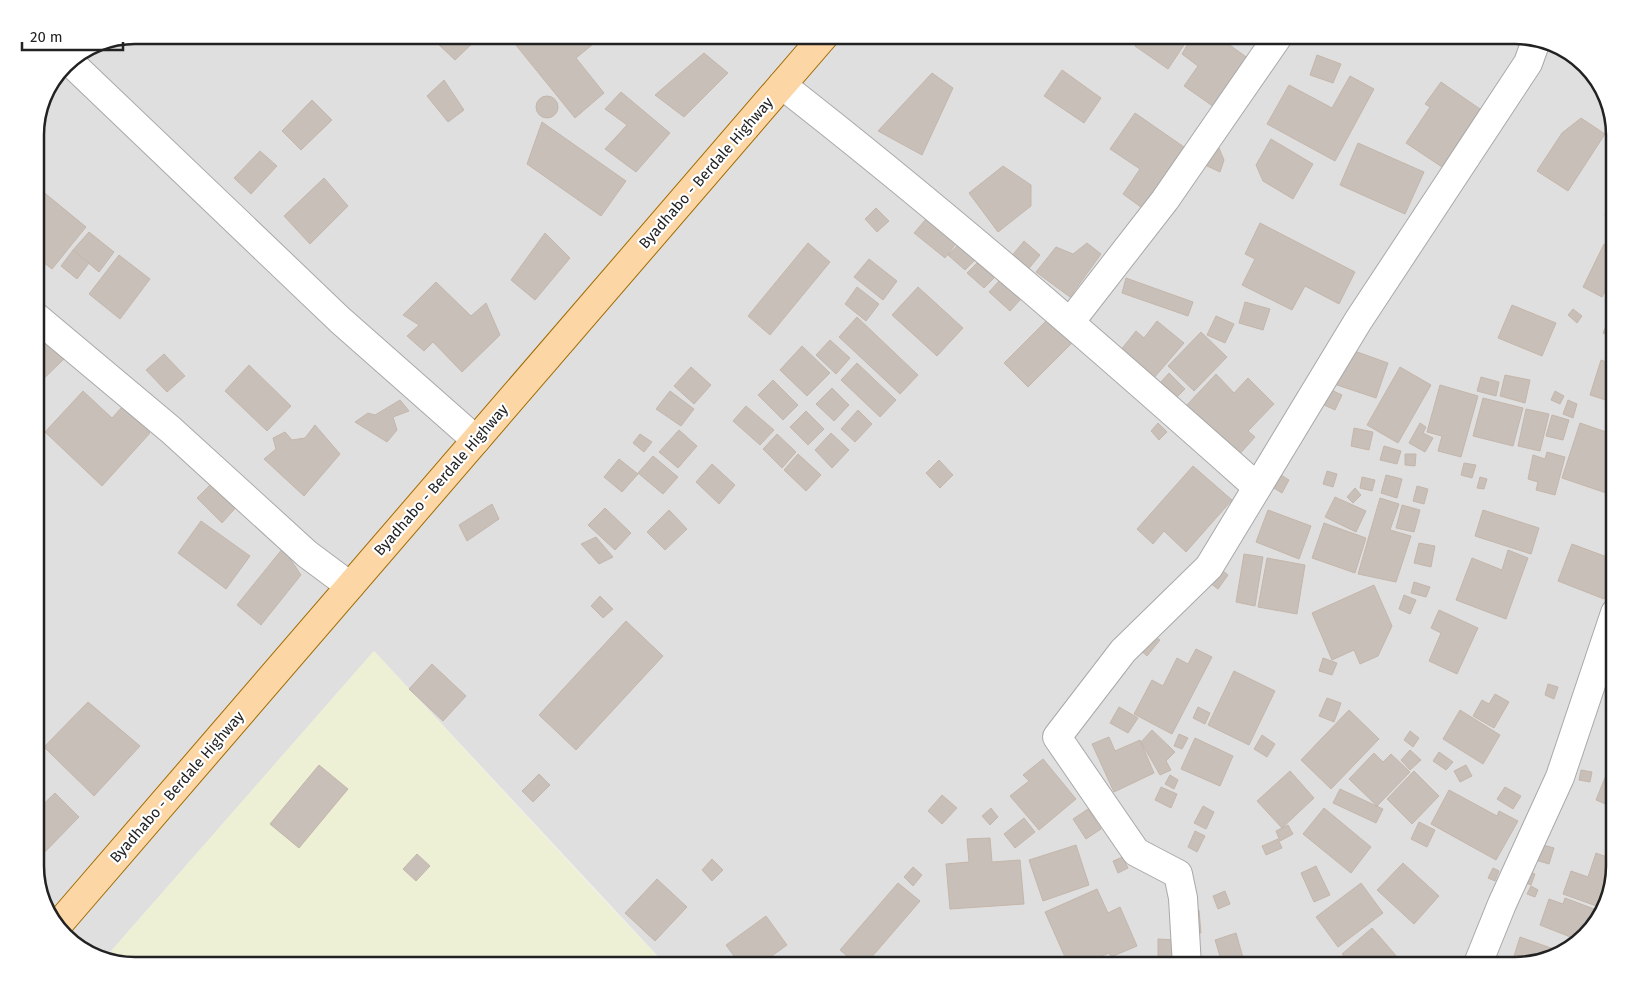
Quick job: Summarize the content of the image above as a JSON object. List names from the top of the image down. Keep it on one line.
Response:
{"streets":{"main road":["Byadhabo - Berdale Highway"]},"scale_bar":"20 m"}
